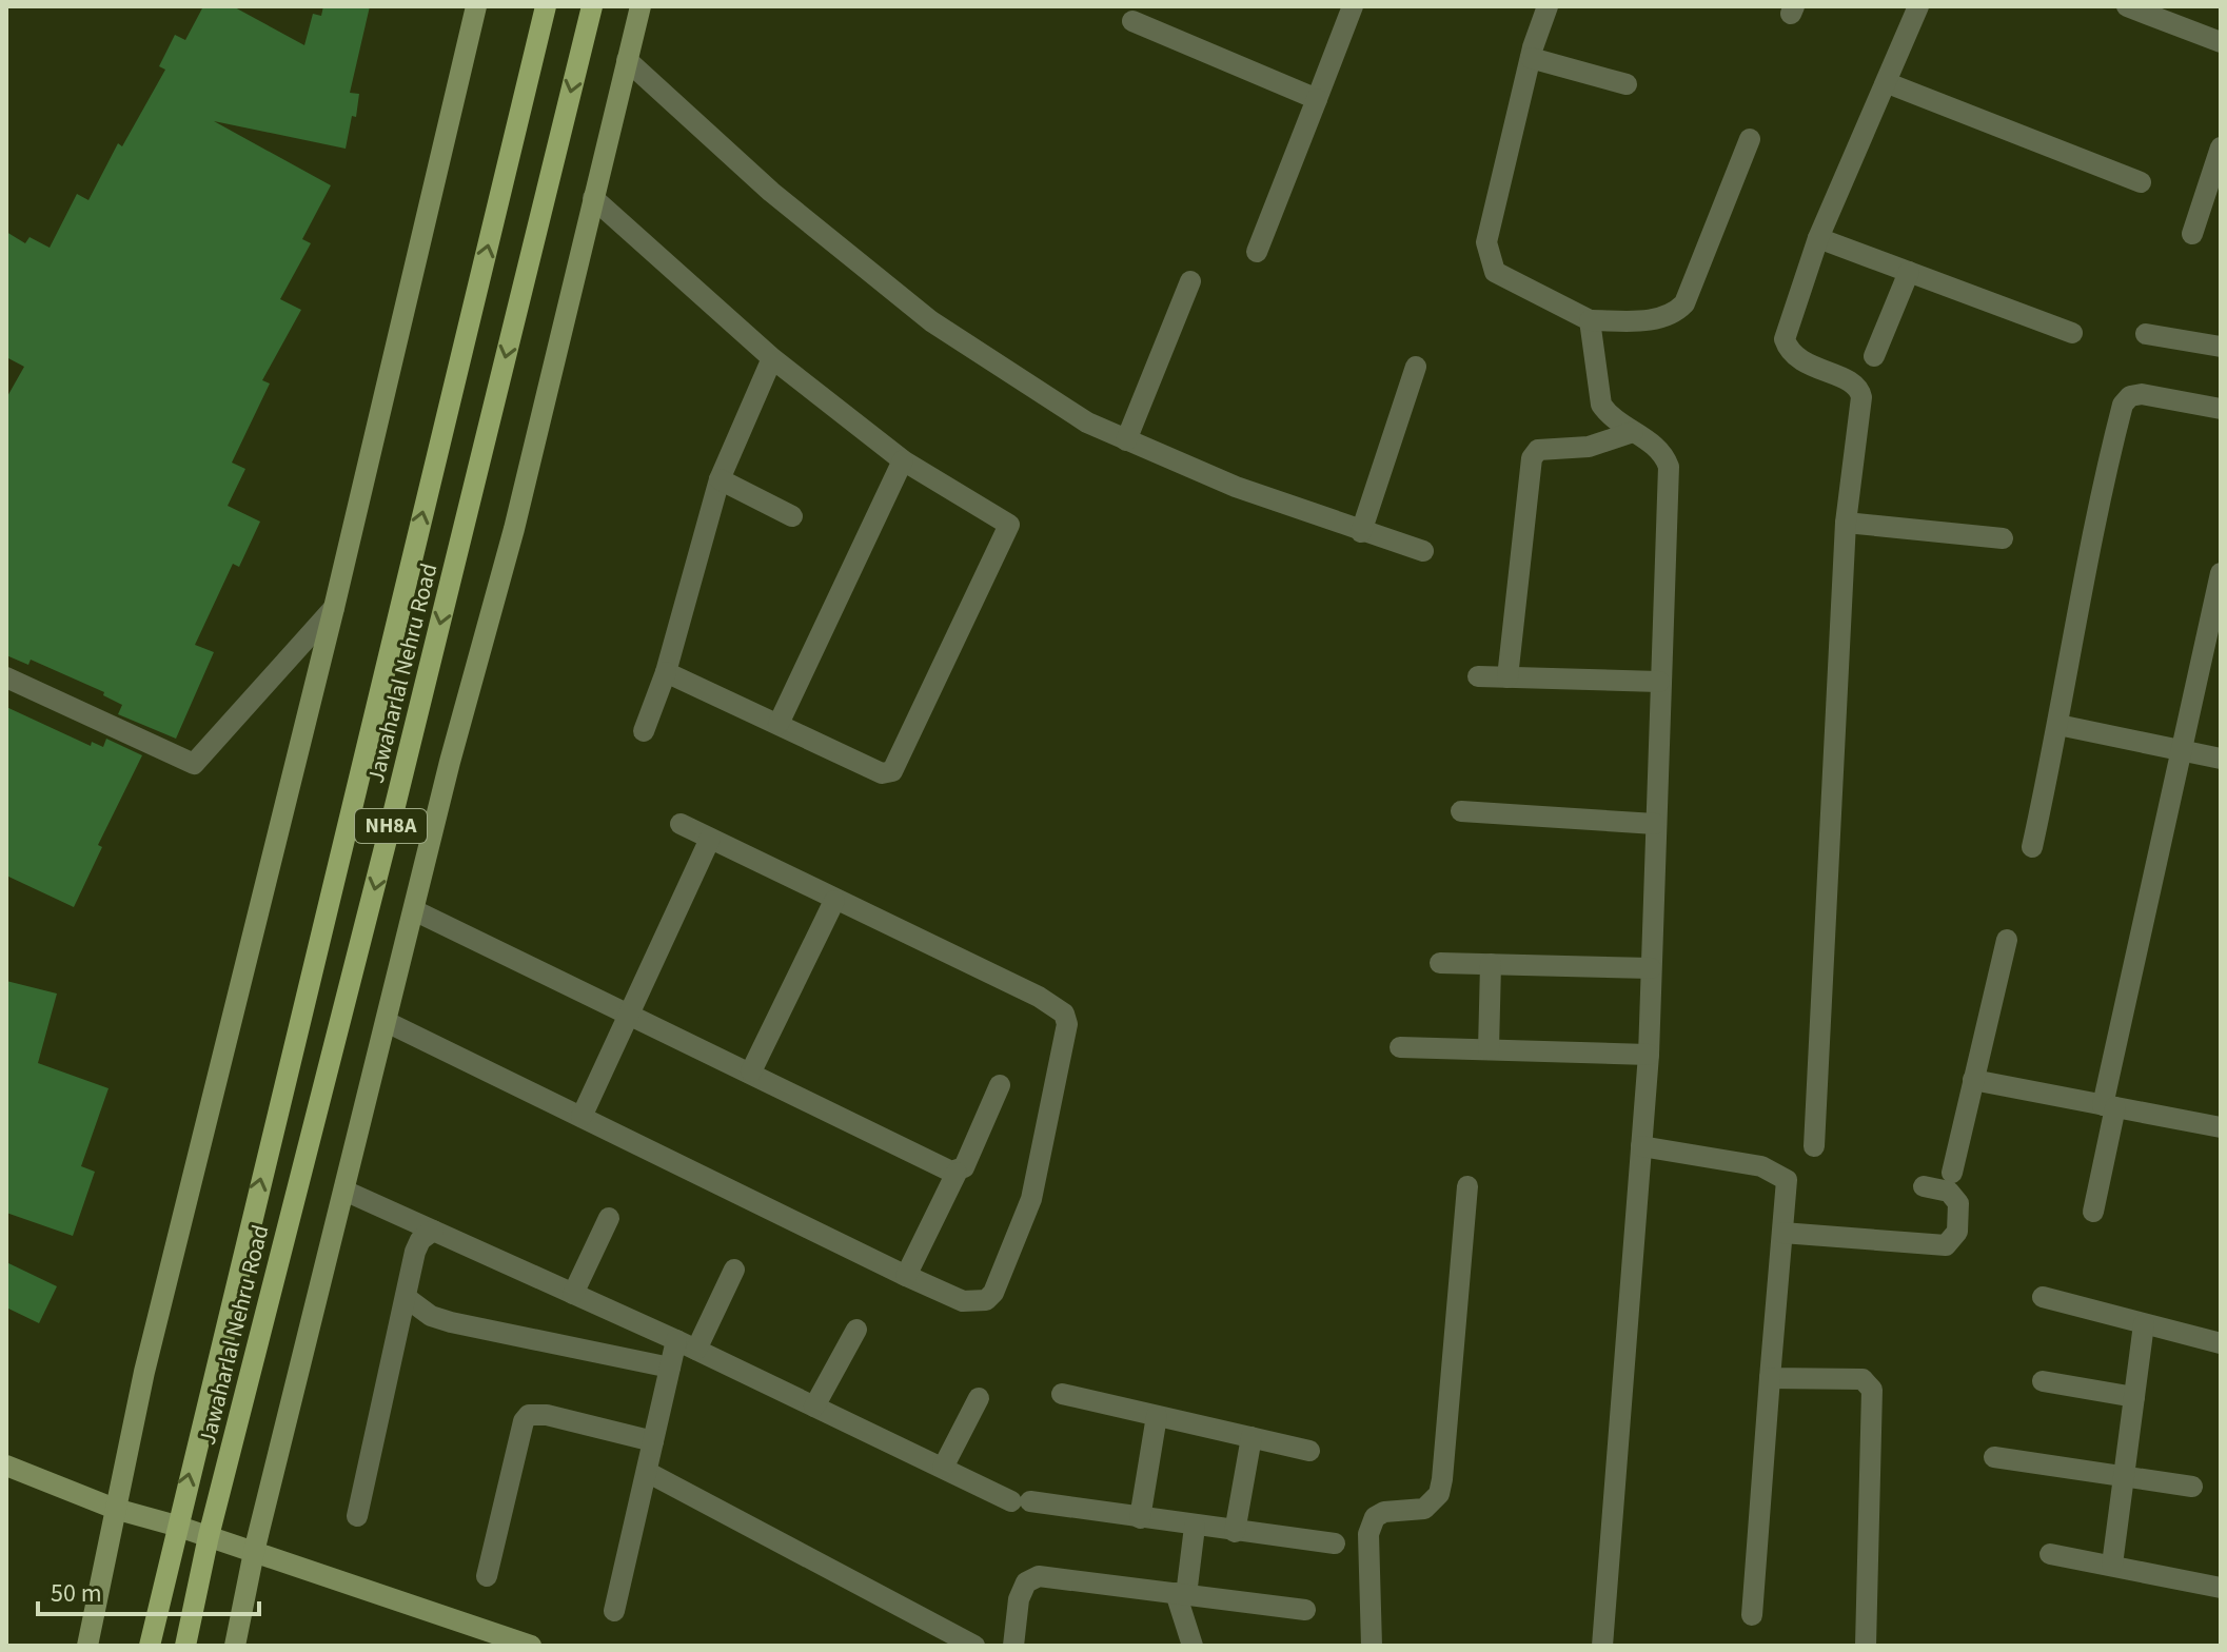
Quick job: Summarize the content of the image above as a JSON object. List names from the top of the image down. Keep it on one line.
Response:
{"streets":{"main road":["Jawaharlal Nehru Road","NH8A"]},"scale_bar":"50 m"}
